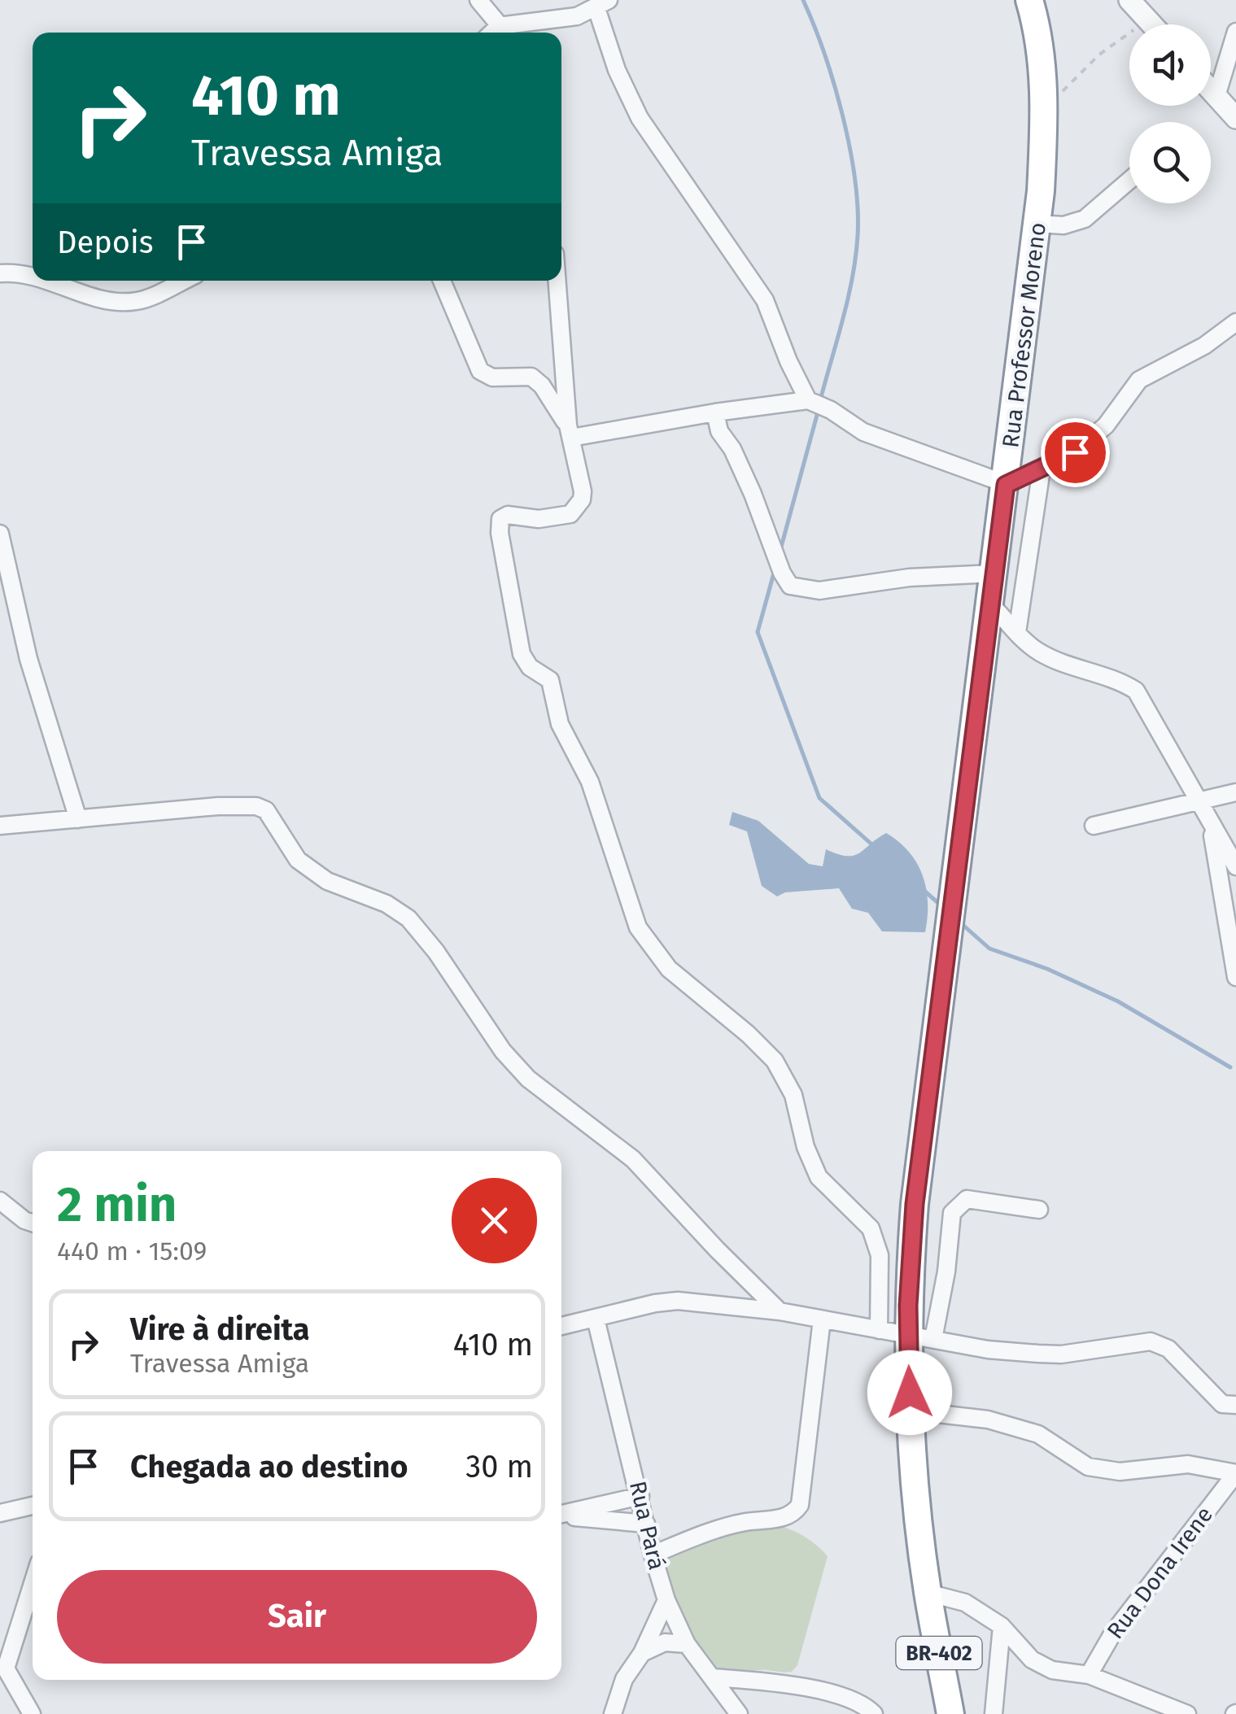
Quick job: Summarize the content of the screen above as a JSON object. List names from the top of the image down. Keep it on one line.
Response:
{"streets":{"highway":["Rua Professor Moreno","BR-402"],"street":["Rua Pará","Rua Dona Irene"]},"page":{"turn":["410 m","Travessa Amiga"],"then":"Depois","heading":["2 min","440 m · 15:09"],"list":[{"name":"Vire à direita","note":"Travessa Amiga","value":"410 m"},{"name":"Chegada ao destino","value":"30 m"}],"buttons":"Sair"}}
